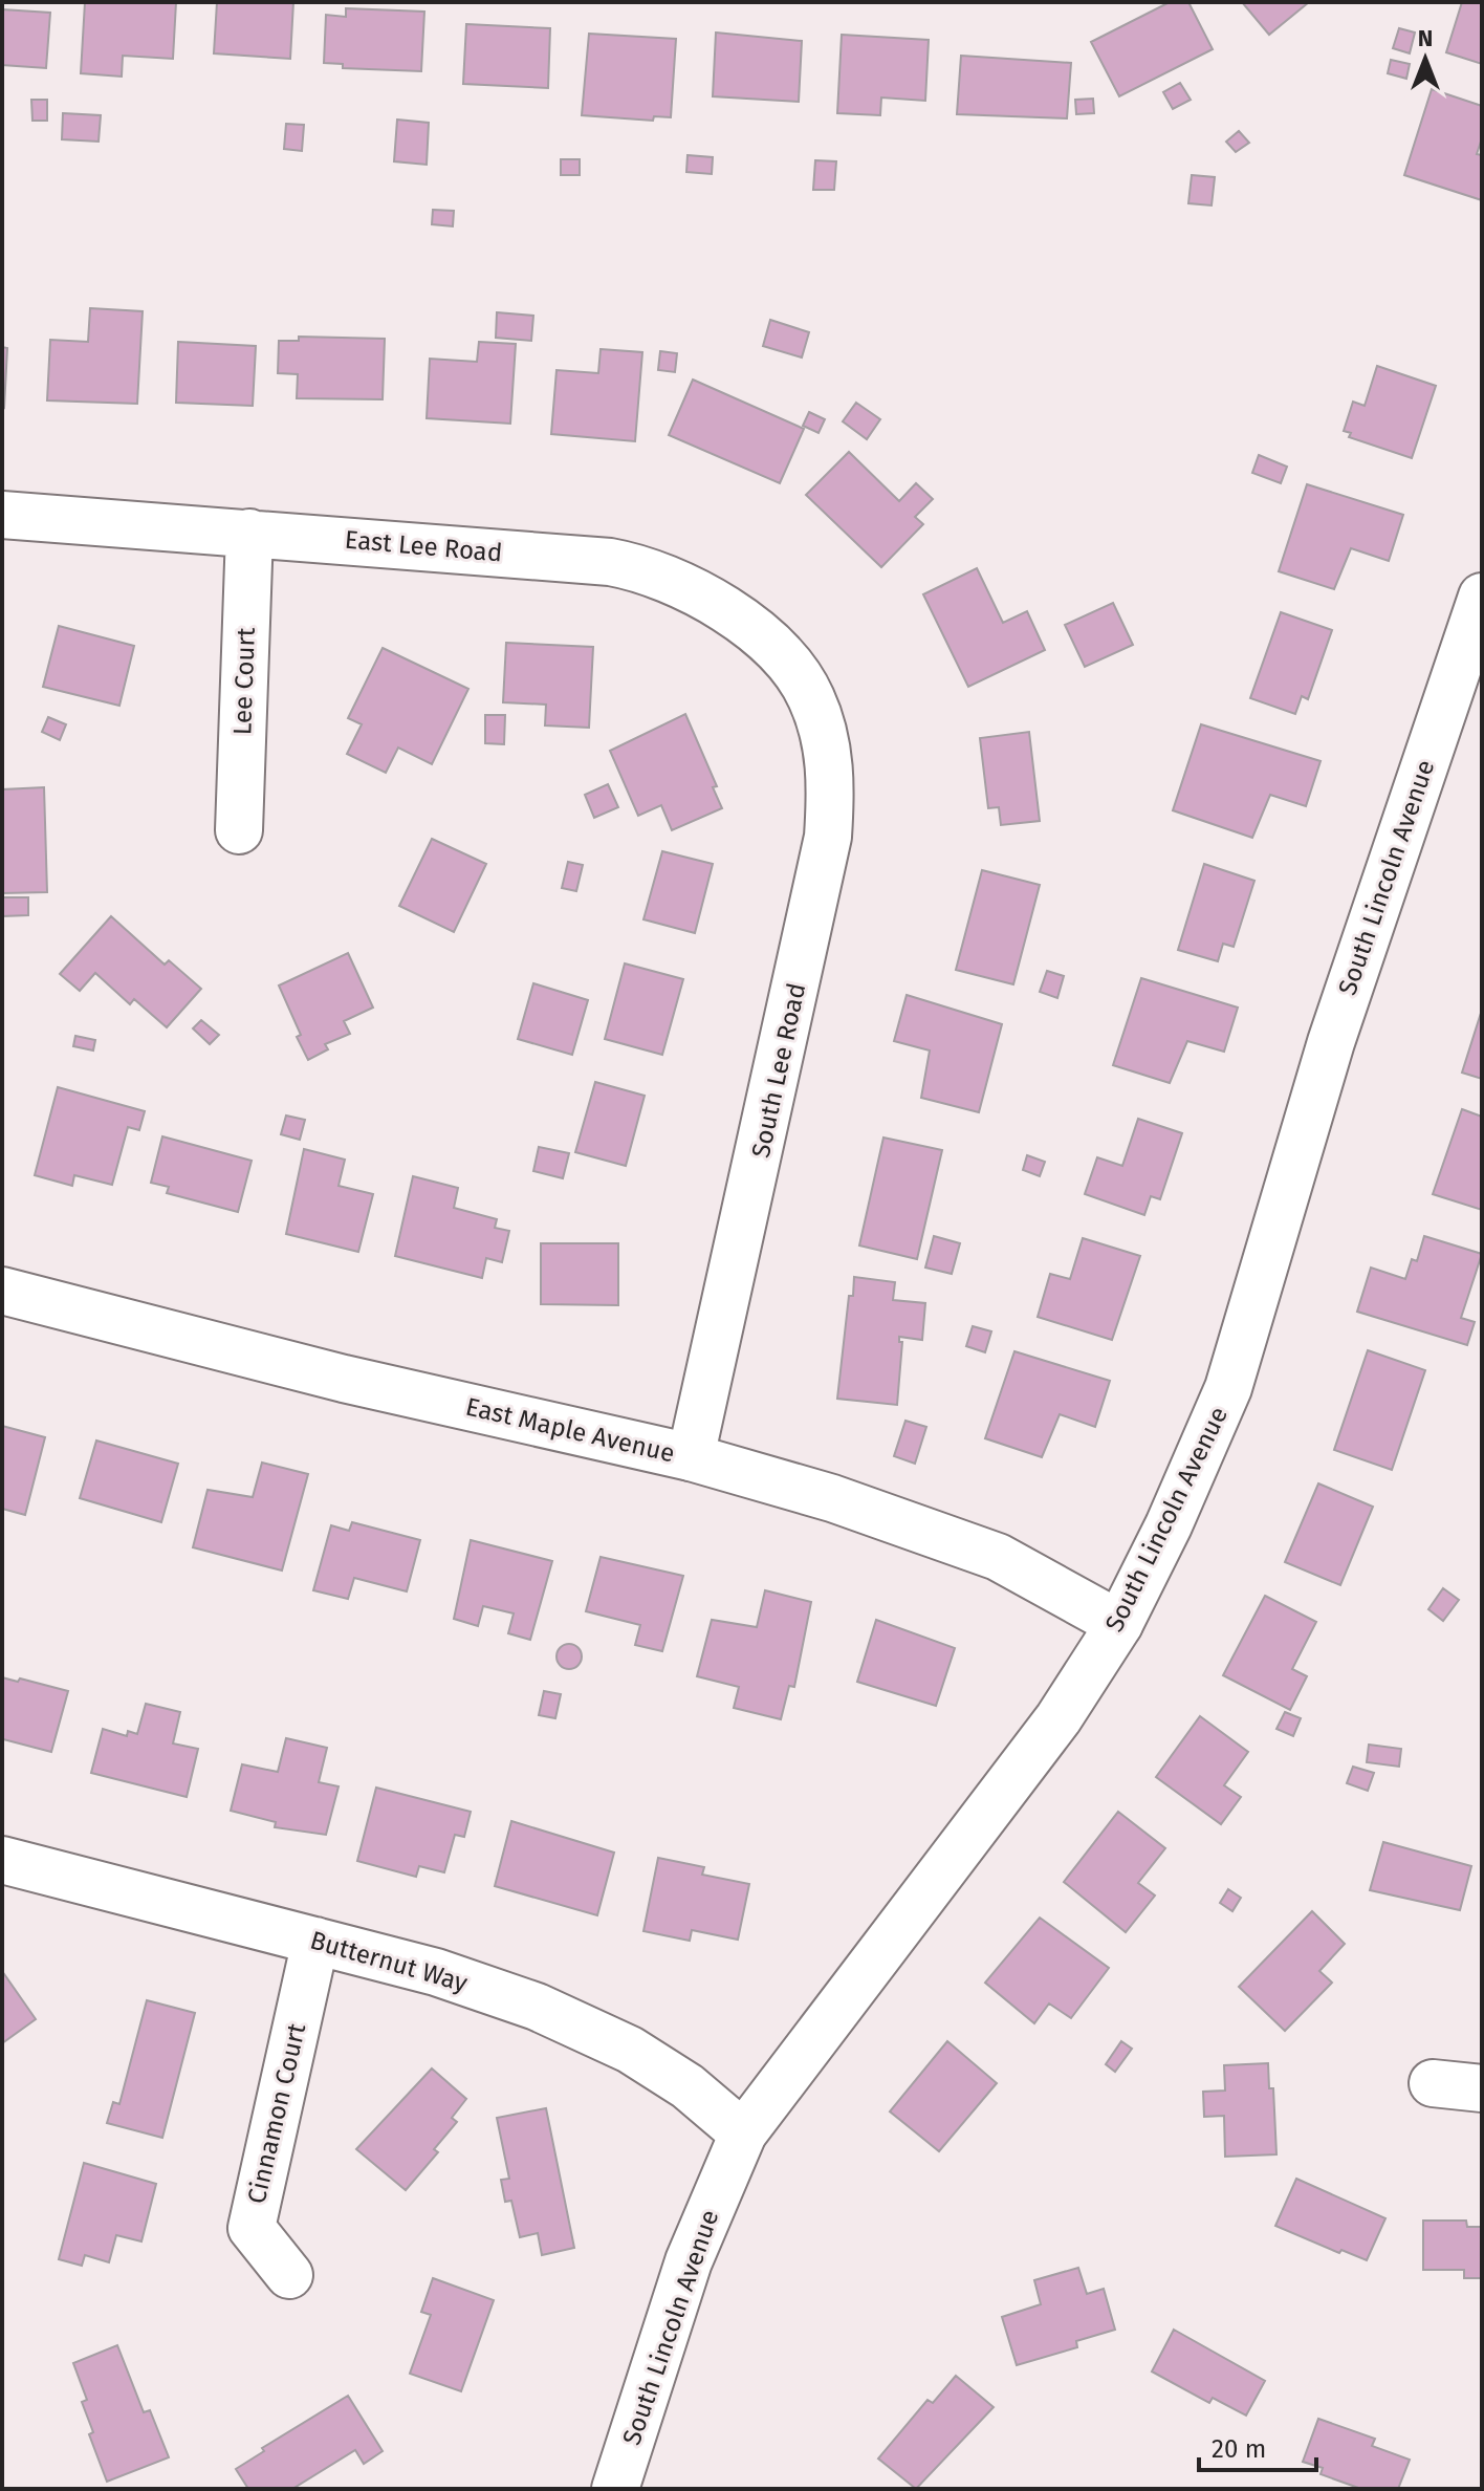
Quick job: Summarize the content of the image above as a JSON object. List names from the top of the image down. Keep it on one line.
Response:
{"streets":{"street":["East Lee Road","Lee Court","South Lincoln Avenue","South Lee Road","East Maple Avenue","Butternut Way","Cinnamon Court"]},"crossings":[["East Lee Road","Lee Court"],["East Lee Road","South Lee Road"],["South Lincoln Avenue","East Maple Avenue"],["South Lincoln Avenue","Butternut Way"],["South Lee Road","East Maple Avenue"],["Butternut Way","Cinnamon Court"]],"scale_bar":"20 m","north":"top"}
